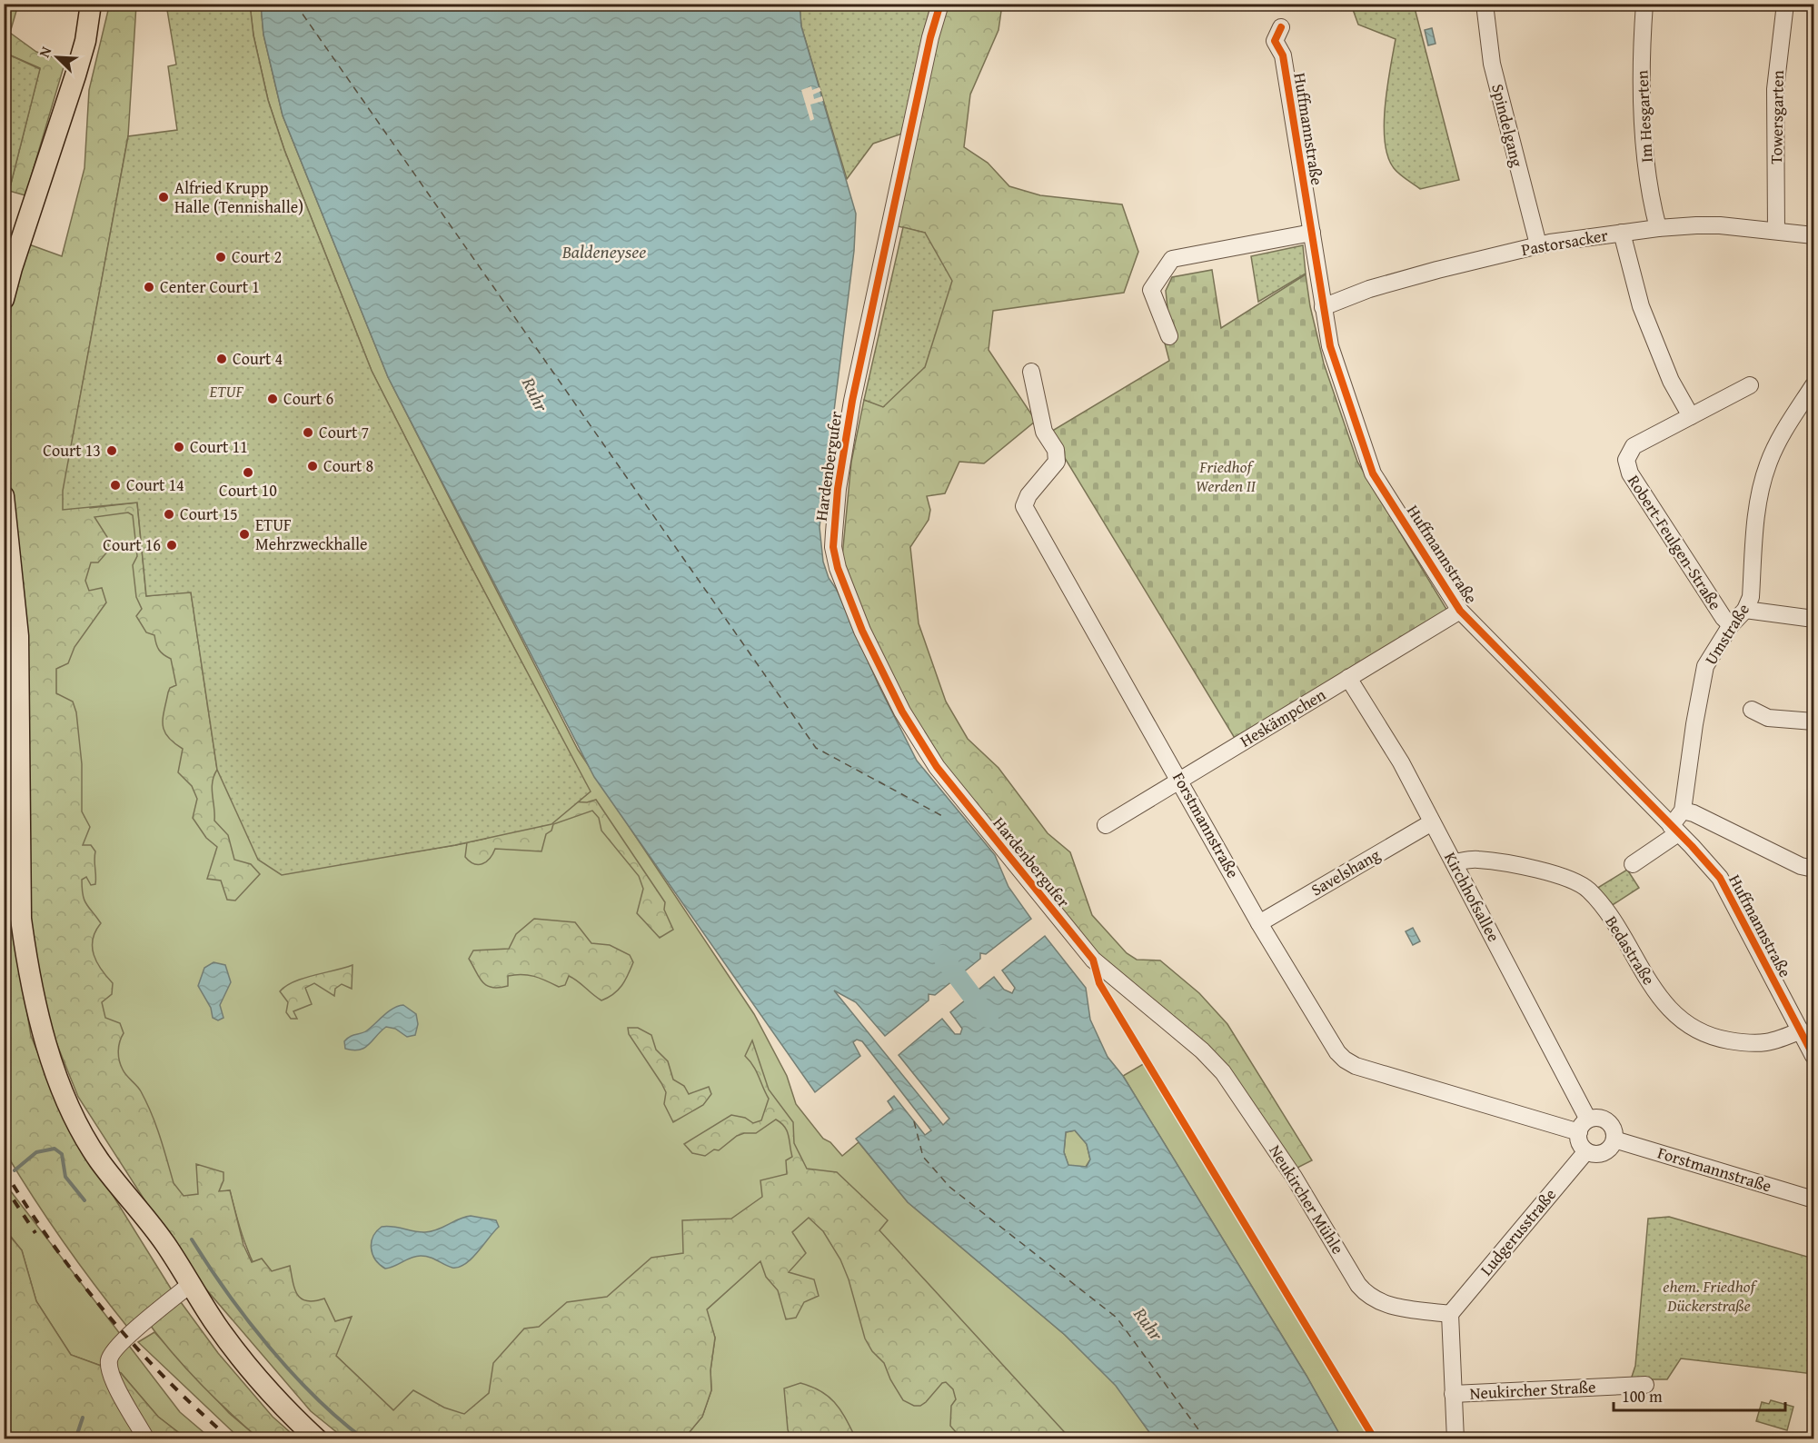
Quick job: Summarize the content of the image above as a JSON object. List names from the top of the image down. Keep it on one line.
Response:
{"streets":{"street":["Im Hesgarten","Towersgarten","Spindelgang","Huffmannstraße","Pastorsacker","Hardenbergufer","Robert-Feulgen-Straße","Umstraße","Heskämpchen","Forstmannstraße","Savelshang","Kirchhofsallee","Bedastraße","Neukircher Mühle","Ludgerusstraße","Neukircher Straße"]},"crossings":[["Im Hesgarten","Pastorsacker"],["Towersgarten","Pastorsacker"],["Spindelgang","Pastorsacker"],["Huffmannstraße","Pastorsacker"],["Huffmannstraße","Umstraße"],["Huffmannstraße","Heskämpchen"],["Huffmannstraße","Bedastraße"],["Hardenbergufer","Neukircher Mühle"],["Robert-Feulgen-Straße","Umstraße"],["Heskämpchen","Forstmannstraße"],["Heskämpchen","Kirchhofsallee"],["Forstmannstraße","Savelshang"],["Forstmannstraße","Kirchhofsallee"],["Forstmannstraße","Ludgerusstraße"],["Savelshang","Kirchhofsallee"],["Kirchhofsallee","Bedastraße"],["Kirchhofsallee","Ludgerusstraße"],["Neukircher Mühle","Ludgerusstraße"]],"water":["Baldeneysee","Ruhr"],"parks":["ETUF","Friedhof Werden II","ehem. Friedhof Dückerstraße"],"places":["Alfried Krupp Halle (Tennishalle)","Court 2","Center Court 1","Court 4","Court 6","Court 7","Court 11","Court 13","Court 8","Court 10","Court 14","Court 15","ETUF Mehrzweckhalle","Court 16"],"scale_bar":"100 m","north":"top left"}
